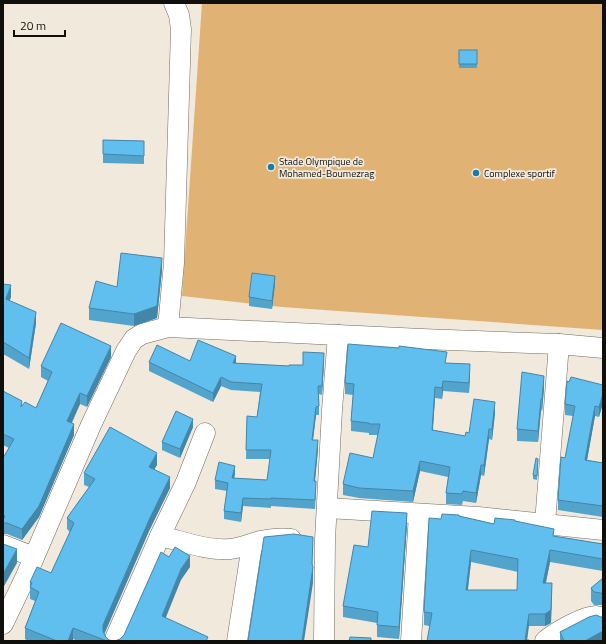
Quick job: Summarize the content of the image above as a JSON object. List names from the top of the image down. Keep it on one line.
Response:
{"places":["Stade Olympique de Mohamed-Boumezrag","Complexe sportif"],"scale_bar":"20 m"}
